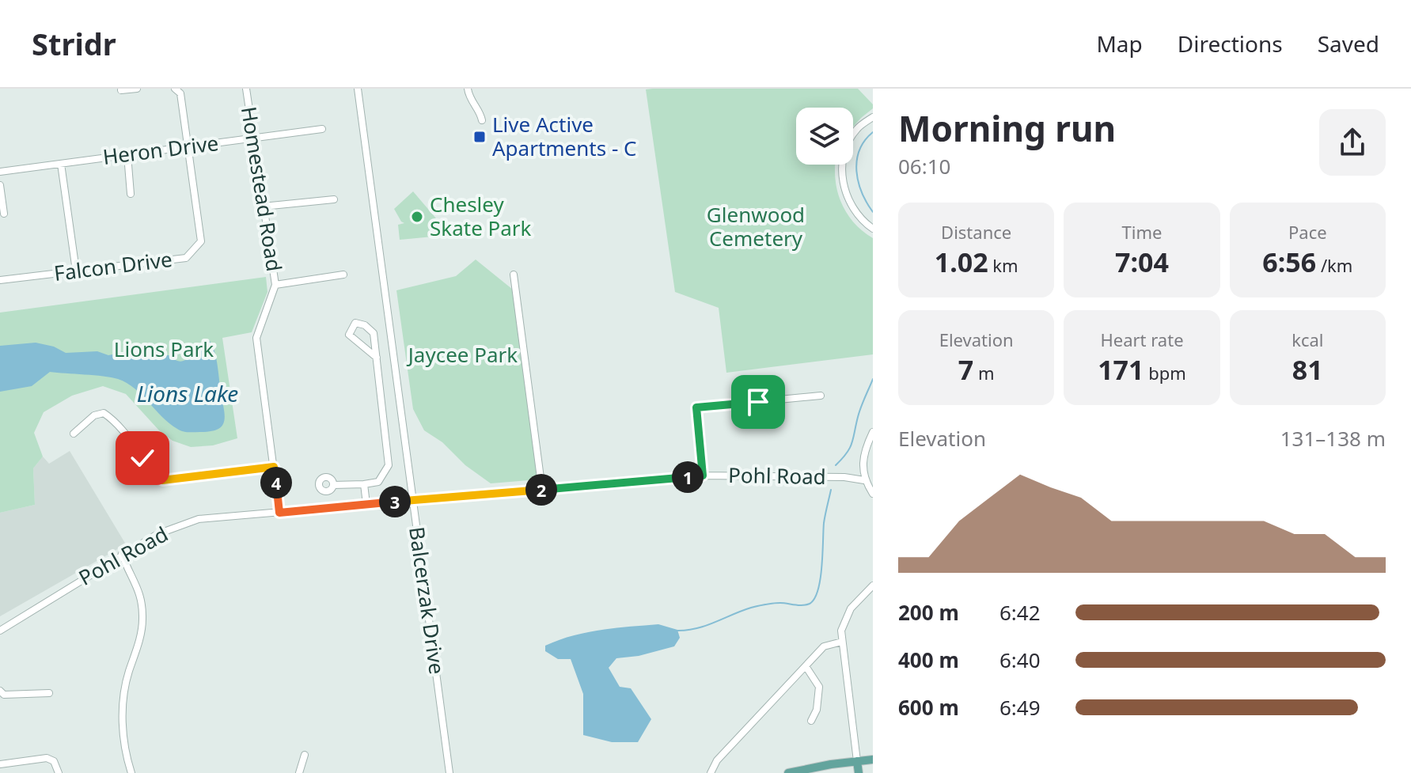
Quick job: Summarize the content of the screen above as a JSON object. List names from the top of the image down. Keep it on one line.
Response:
{"streets":{"street":["Heron Drive","Homestead Road","Falcon Drive","Pohl Road","Balcerzak Drive"]},"crossings":[["Heron Drive","Homestead Road"],["Heron Drive","Falcon Drive"],["Homestead Road","Pohl Road"],["Pohl Road","Balcerzak Drive"]],"water":["Lions Lake"],"parks":["Glenwood Cemetery","Lions Park","Jaycee Park"],"places":{"transit":["Live Active Apartments - C"],"other":["Chesley Skate Park"]},"page":{"header":"Stridr","nav":["Map","Directions","Saved"],"heading":["Morning run","06:10"],"stats":[["Distance","1.02 km"],["Time","7:04"],["Pace","6:56 /km"],["Elevation","7 m"],["Heart rate","171 bpm"],["kcal","81"]],"chart":["Elevation","131–138 m"],"pins":["1","4","2","3"],"list":[{"name":"200 m","note":"6:42"},{"name":"400 m","note":"6:40"},{"name":"600 m","note":"6:49"}]}}
